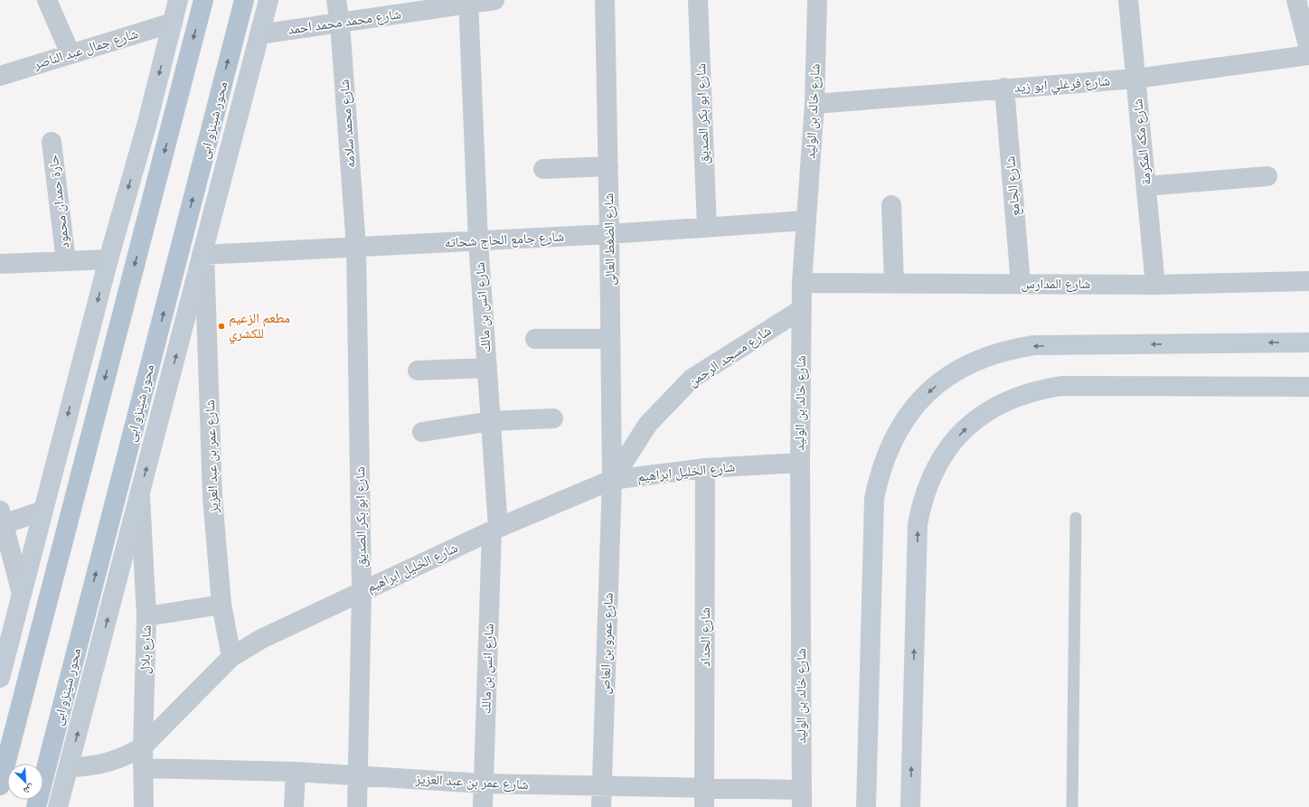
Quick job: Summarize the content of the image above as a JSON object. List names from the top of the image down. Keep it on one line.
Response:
{"streets":{"main road":["محور شينزو ابى"],"street":["شارع محمد محمد احمد","شارع جمال عبد الناصر","شارع فرغلي ابو زيد","شارع خالد بن الوليد","شارع ابو بكر الصديق","شارع محمد سلامه","شارع مكه المكرمة","شارع الجامع","حارة حمدان محمود","شارع جامع الحاج شحاته","شارع الضغط العالى","شارع المدارس","شارع انس بن مالك","شارع مسجد الرحمن","شارع عمر بن عبد العزيز","شارع الخليل ابراهيم","شارع الحداد","شارع عمرو بن العاص","شارع بلال"]},"crossings":[["شارع محمد محمد احمد","شارع محمد سلامه"],["شارع محمد محمد احمد","شارع انس بن مالك"],["شارع فرغلي ابو زيد","شارع خالد بن الوليد"],["شارع فرغلي ابو زيد","شارع مكه المكرمة"],["شارع فرغلي ابو زيد","شارع الجامع"],["شارع خالد بن الوليد","شارع جامع الحاج شحاته"],["شارع خالد بن الوليد","شارع المدارس"],["شارع خالد بن الوليد","شارع مسجد الرحمن"],["شارع خالد بن الوليد","شارع عمر بن عبد العزيز"],["شارع خالد بن الوليد","شارع الخليل ابراهيم"],["شارع ابو بكر الصديق","شارع محمد سلامه"],["شارع ابو بكر الصديق","شارع جامع الحاج شحاته"],["شارع ابو بكر الصديق","شارع عمر بن عبد العزيز"],["شارع ابو بكر الصديق","شارع الخليل ابراهيم"],["شارع محمد سلامه","شارع جامع الحاج شحاته"],["شارع مكه المكرمة","شارع المدارس"],["شارع الجامع","شارع المدارس"],["شارع جامع الحاج شحاته","شارع الضغط العالى"],["شارع جامع الحاج شحاته","شارع انس بن مالك"],["شارع جامع الحاج شحاته","شارع عمر بن عبد العزيز"],["شارع الضغط العالى","شارع مسجد الرحمن"],["شارع الضغط العالى","شارع الخليل ابراهيم"],["شارع الضغط العالى","شارع عمرو بن العاص"],["شارع انس بن مالك","شارع عمر بن عبد العزيز"],["شارع انس بن مالك","شارع الخليل ابراهيم"],["شارع مسجد الرحمن","شارع الخليل ابراهيم"],["شارع مسجد الرحمن","شارع عمرو بن العاص"],["شارع عمر بن عبد العزيز","شارع الخليل ابراهيم"],["شارع عمر بن عبد العزيز","شارع الحداد"],["شارع عمر بن عبد العزيز","شارع عمرو بن العاص"],["شارع عمر بن عبد العزيز","شارع بلال"],["شارع الخليل ابراهيم","شارع الحداد"],["شارع الخليل ابراهيم","شارع عمرو بن العاص"],["شارع الخليل ابراهيم","شارع بلال"]],"places":["مطعم الزعيم للكشري"],"north":"bottom right"}
